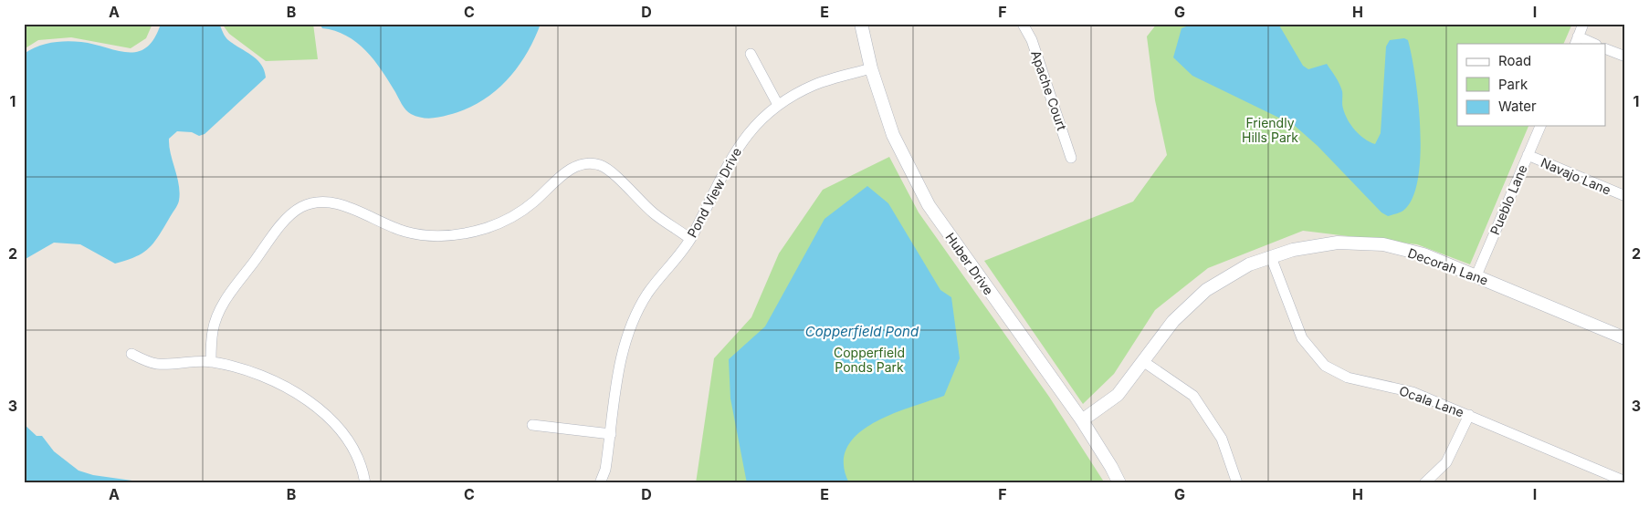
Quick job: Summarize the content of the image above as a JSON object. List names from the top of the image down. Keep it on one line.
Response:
{"streets":{"street":["Apache Court","Navajo Lane","Pond View Drive","Pueblo Lane","Huber Drive","Decorah Lane","Ocala Lane"]},"crossings":[["Navajo Lane","Pueblo Lane"],["Pond View Drive","Huber Drive"],["Pueblo Lane","Decorah Lane"],["Huber Drive","Decorah Lane"],["Decorah Lane","Ocala Lane"]],"water":["Copperfield Pond"],"parks":["Friendly Hills Park","Copperfield Ponds Park"],"legend":["Road","Park","Water"],"grid":{"columns":["A","B","C","D","E","F","G","H","I"],"rows":["1","2","3"]}}
